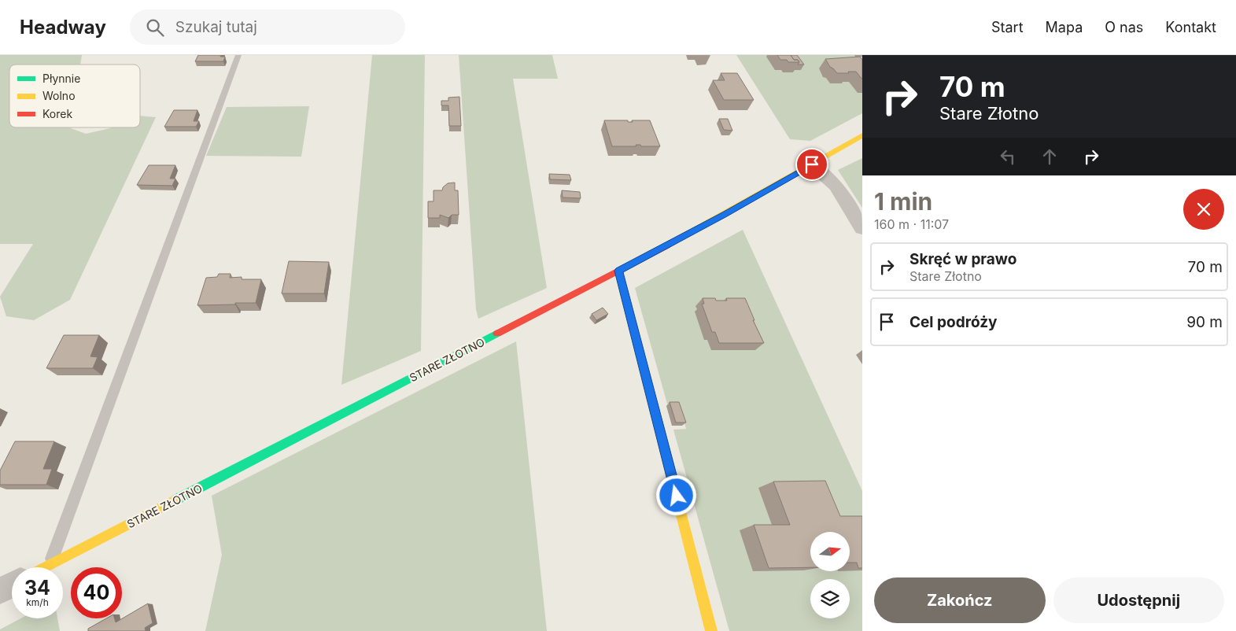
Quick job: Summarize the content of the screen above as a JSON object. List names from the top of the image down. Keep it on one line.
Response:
{"streets":{"street":["STARE ZŁOTNO"]},"legend":["Płynnie","Wolno","Korek"],"north":"right","page":{"header":"Headway","search":"Szukaj tutaj","nav":["Start","Mapa","O nas","Kontakt"],"turn":["70 m","Stare Złotno"],"heading":["1 min","160 m · 11:07"],"list":[{"name":"Skręć w prawo","note":"Stare Złotno","value":"70 m"},{"name":"Cel podróży","value":"90 m"}],"speed":"34 km/h","limit":"40","buttons":["Zakończ","Udostępnij"]}}
